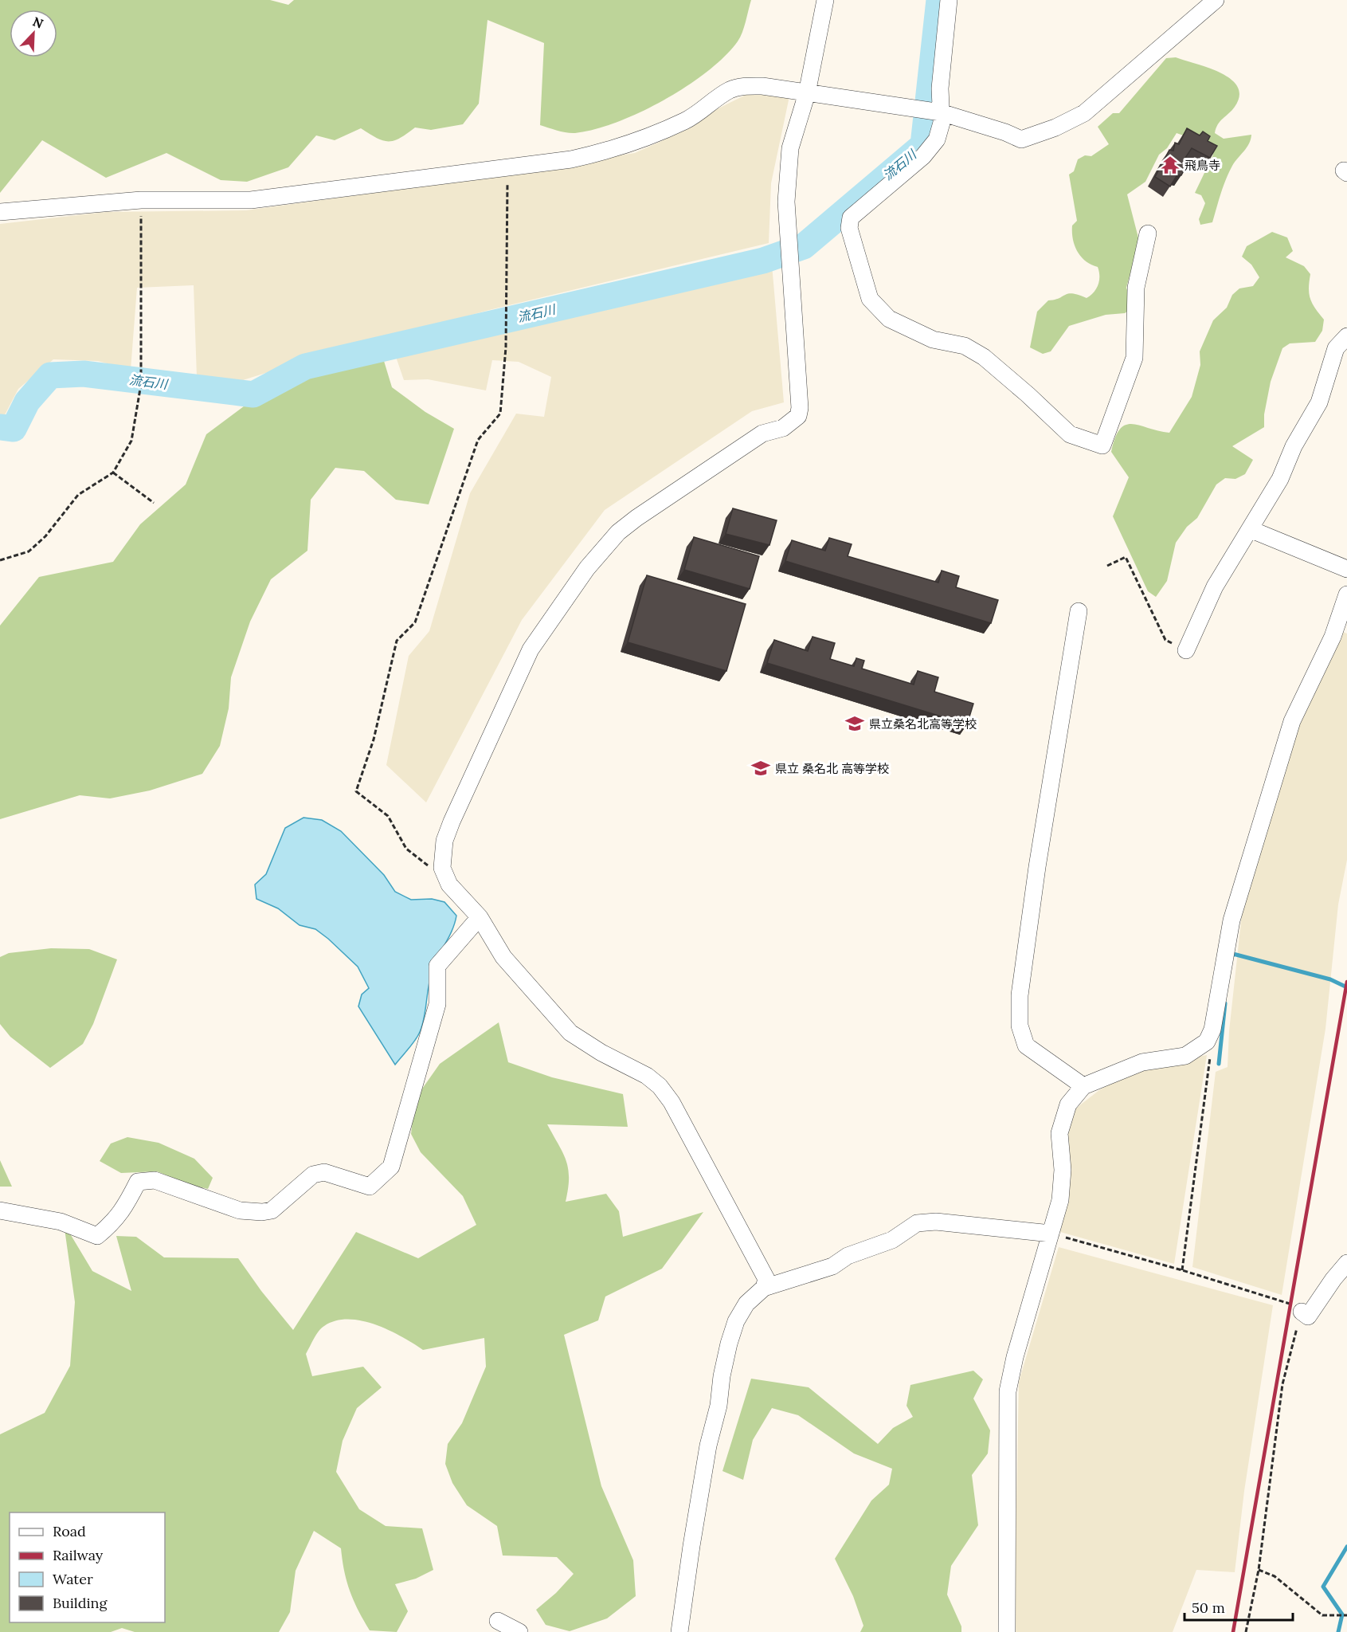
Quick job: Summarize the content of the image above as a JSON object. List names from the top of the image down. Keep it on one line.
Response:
{"water":["流石川"],"places":{"temple":["飛鳥寺"],"school or university":["県立桑名北高等学校","県立 桑名北 高等学校"]},"legend":["Road","Railway","Water","Building"],"scale_bar":"50 m","north":"top right"}
